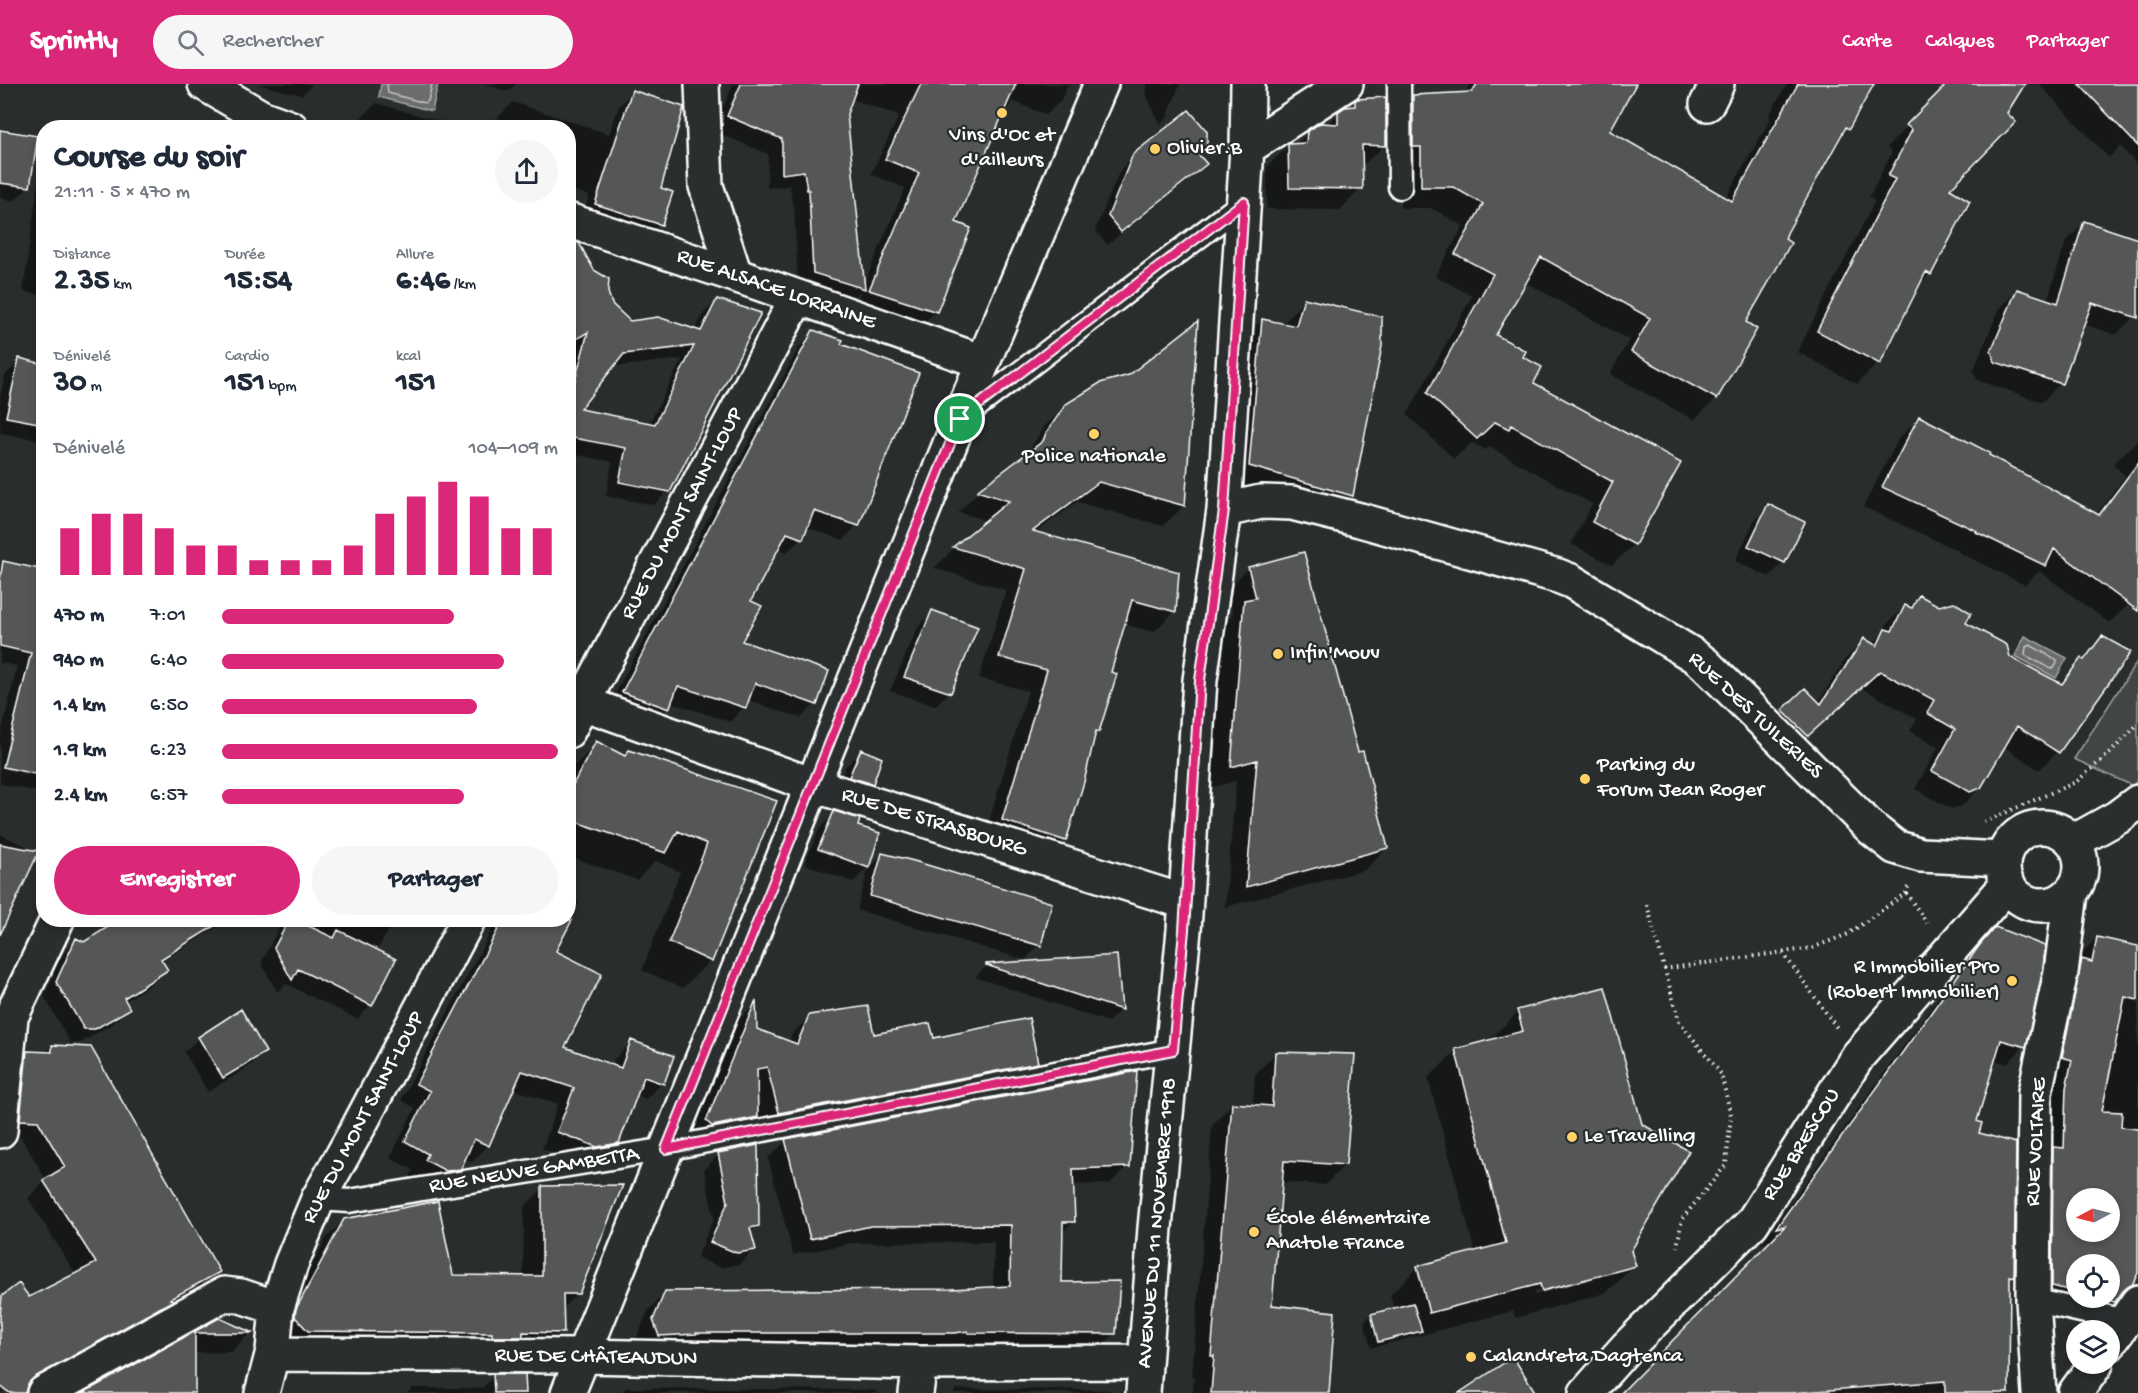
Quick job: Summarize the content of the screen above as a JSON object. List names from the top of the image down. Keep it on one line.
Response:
{"streets":{"street":["RUE ALSACE LORRAINE","RUE DU MONT SAINT-LOUP","RUE DES TUILERIES","RUE DE STRASBOURG","RUE VOLTAIRE","RUE BRESCOU","AVENUE DU 11 NOVEMBRE 1918","RUE DE CHÂTEAUDUN"],"lane":["RUE NEUVE GAMBETTA"]},"crossings":[["RUE ALSACE LORRAINE","RUE DU MONT SAINT-LOUP"],["RUE DU MONT SAINT-LOUP","RUE DE STRASBOURG"],["RUE DU MONT SAINT-LOUP","RUE NEUVE GAMBETTA"],["RUE DU MONT SAINT-LOUP","RUE DE CHÂTEAUDUN"],["RUE DES TUILERIES","RUE VOLTAIRE"],["RUE DES TUILERIES","RUE BRESCOU"],["RUE DES TUILERIES","AVENUE DU 11 NOVEMBRE 1918"],["RUE DE STRASBOURG","AVENUE DU 11 NOVEMBRE 1918"],["RUE VOLTAIRE","RUE BRESCOU"],["RUE NEUVE GAMBETTA","AVENUE DU 11 NOVEMBRE 1918"],["AVENUE DU 11 NOVEMBRE 1918","RUE DE CHÂTEAUDUN"]],"places":["Vins d'Oc et d'ailleurs","Olivier.B","Police nationale","Infin'Mouv","Parking du Forum Jean Roger","R Immobilier Pro (Robert Immobilier)","Le Travelling","École élémentaire Anatole France","Calandreta Dagtenca"],"north":"left","page":{"header":"Sprintly","search":"Rechercher","nav":["Carte","Calques","Partager"],"heading":["Course du soir","21:11 · 5 × 470 m"],"stats":[["Distance","2.35 km"],["Durée","15:54"],["Allure","6:46 /km"],["Dénivelé","30 m"],["Cardio","151 bpm"],["kcal","151"]],"chart":["Dénivelé","104–109 m"],"list":[{"name":"470 m","note":"7:01"},{"name":"940 m","note":"6:40"},{"name":"1.4 km","note":"6:50"},{"name":"1.9 km","note":"6:23"},{"name":"2.4 km","note":"6:57"}],"buttons":["Enregistrer","Partager"]}}
